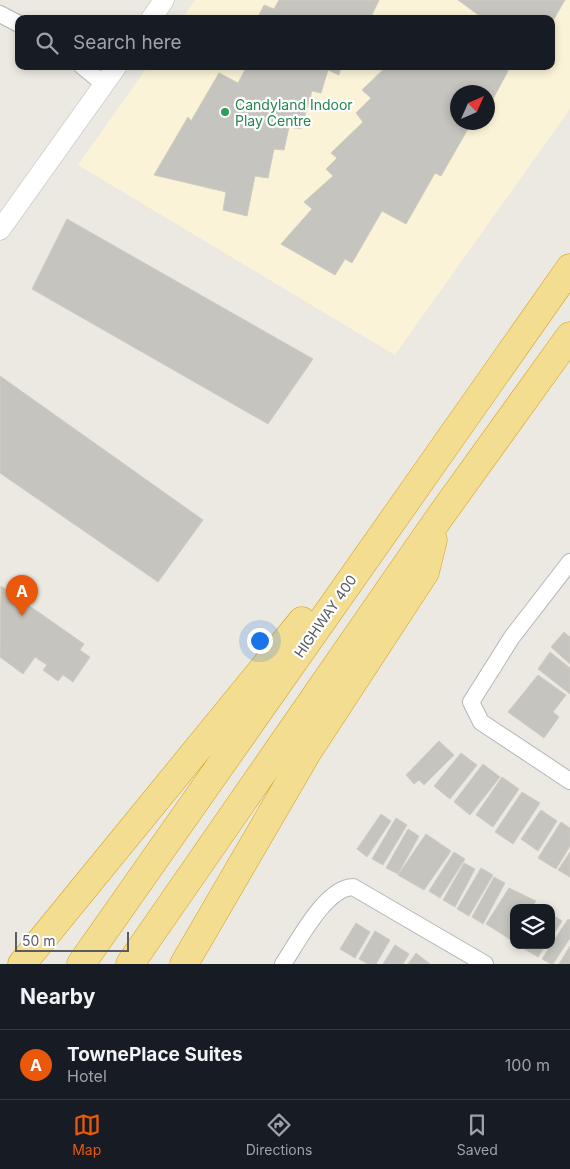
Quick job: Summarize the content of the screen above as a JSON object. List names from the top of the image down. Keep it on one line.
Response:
{"streets":{"highway":["HIGHWAY 400"]},"places":["Candyland Indoor Play Centre"],"scale_bar":"50 m","north":"top right","page":{"search":"Search here","pins":"A","scale":"50 m","heading":"Nearby","list":[{"mark":"A","name":"TownePlace Suites","note":"Hotel","value":"100 m"}],"nav":["Map","Directions","Saved"]}}
